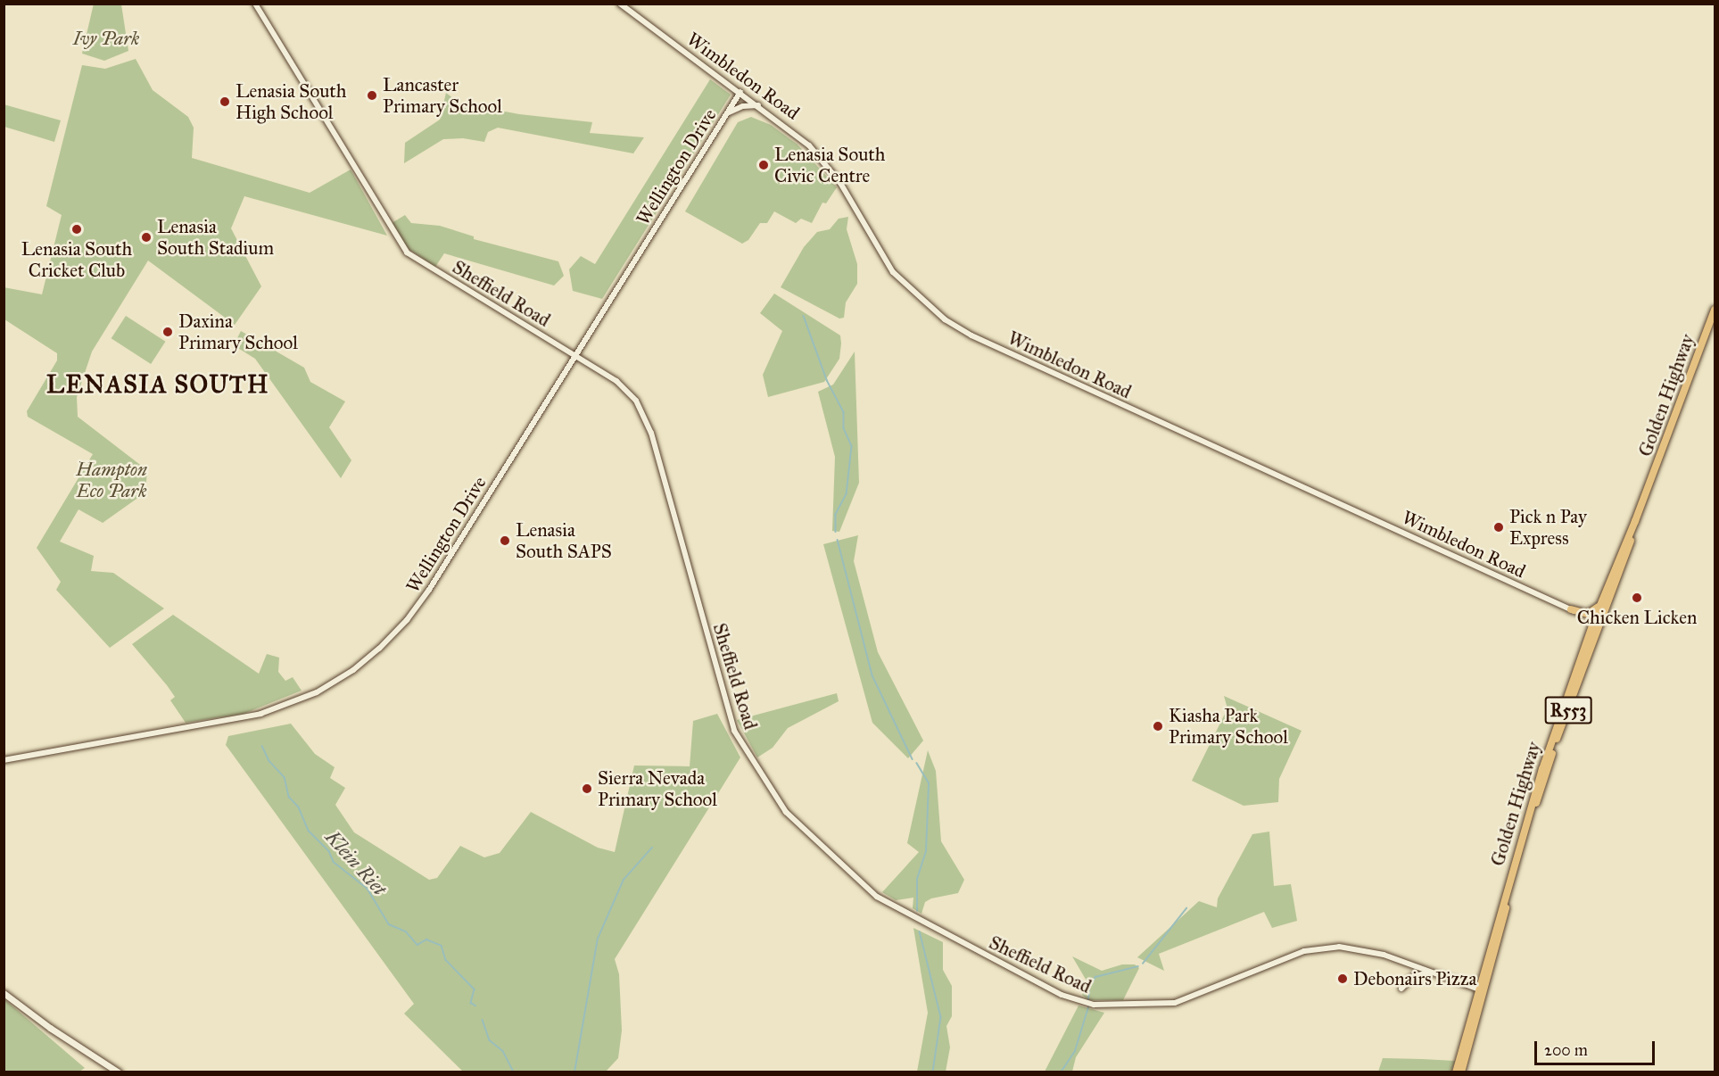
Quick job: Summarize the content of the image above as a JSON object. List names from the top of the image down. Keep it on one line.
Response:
{"streets":{"main road":["Golden Highway","R553"],"street":["Wimbledon Road","Wellington Drive","Sheffield Road"]},"crossings":[["Wimbledon Road","Wellington Drive"],["Wimbledon Road","Golden Highway"],["Wellington Drive","Sheffield Road"],["Sheffield Road","Golden Highway"]],"districts":["LENASIA SOUTH"],"water":["Klein Riet"],"parks":["Ivy Park","Hampton Eco Park"],"places":["Lancaster Primary School","Lenasia South High School","Lenasia South Civic Centre","Lenasia South Cricket Club","Lenasia South Stadium","Daxina Primary School","Pick n Pay Express","Lenasia South SAPS","Chicken Licken","Kiasha Park Primary School","Sierra Nevada Primary School","Debonairs Pizza"],"scale_bar":"200 m"}
